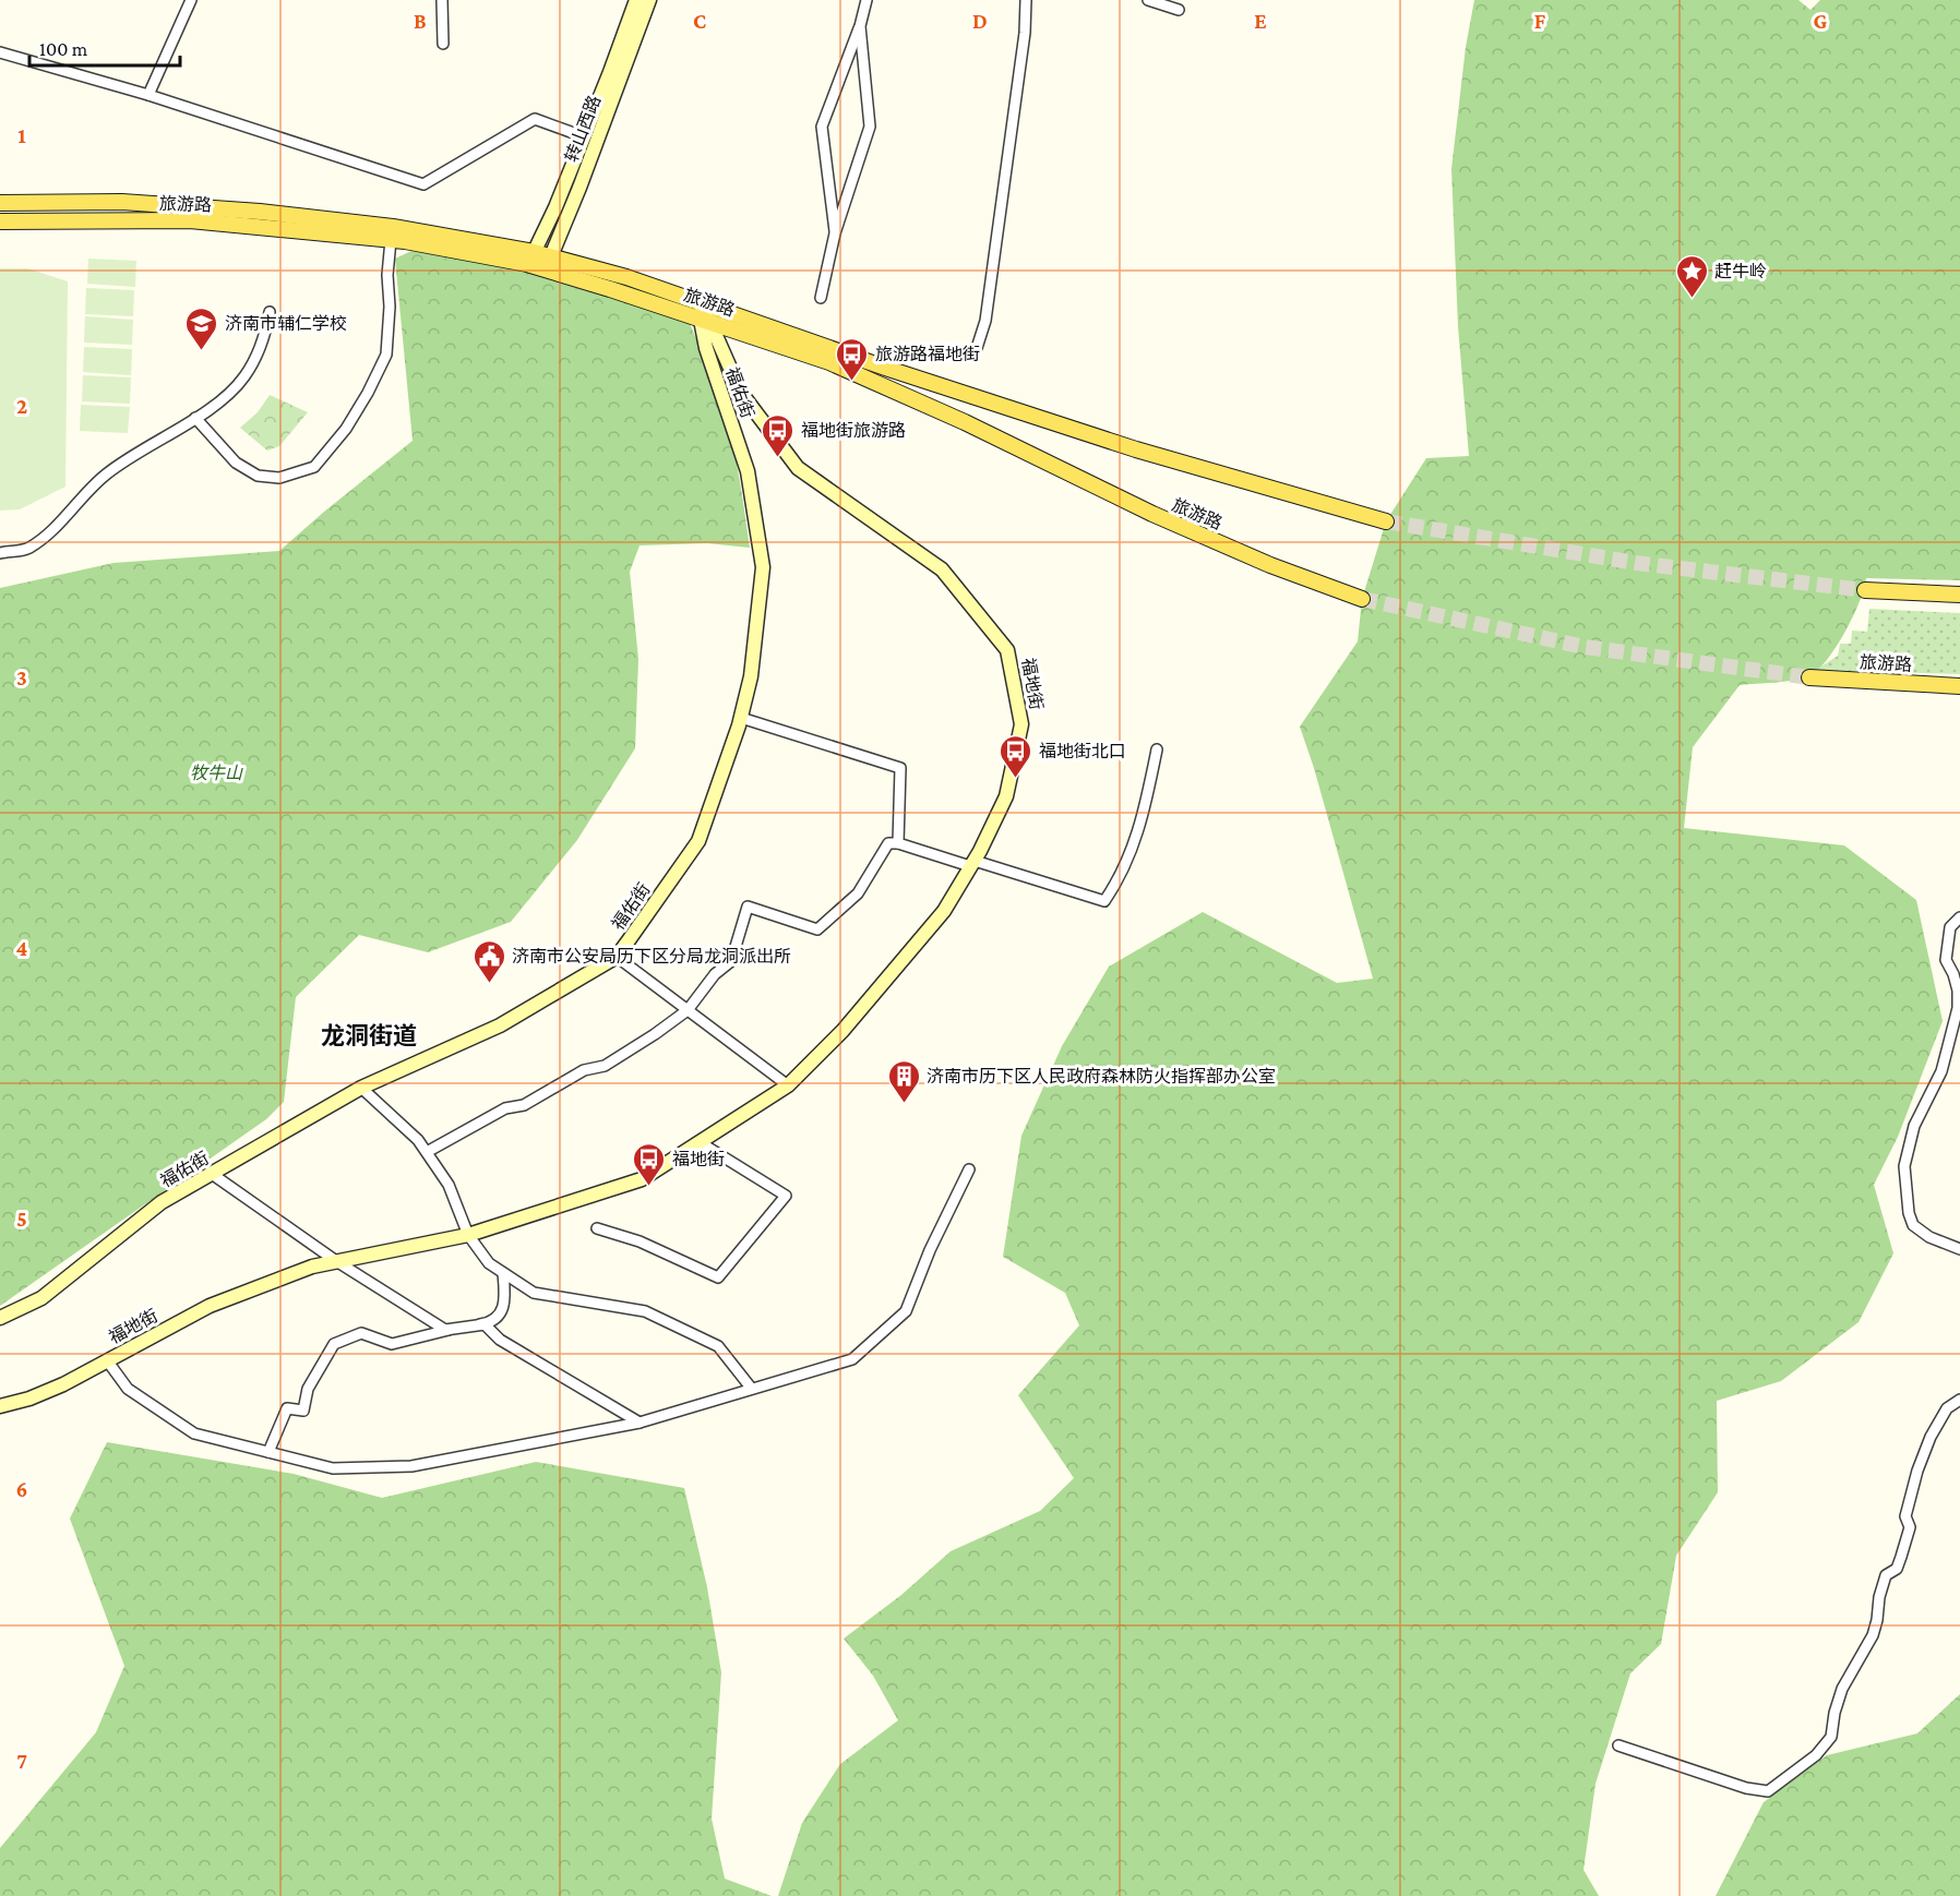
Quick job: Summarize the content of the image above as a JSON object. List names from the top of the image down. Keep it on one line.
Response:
{"streets":{"main road":["旅游路"],"street":["转山西路","福佑街","福地街"]},"crossings":[["转山西路","旅游路"],["旅游路","福佑街"],["旅游路","福地街"],["福佑街","福地街"]],"districts":["龙洞街道"],"parks":["牧牛山"],"places":{"place":["赶牛岭"],"school or university":["济南市辅仁学校"],"bus stop":["旅游路福地街","福地街旅游路","福地街北口","福地街"],"public building":["济南市公安局历下区分局龙洞派出所"],"building":["济南市历下区人民政府森林防火指挥部办公室"]},"scale_bar":"100 m","grid":{"columns":["B","C","D","E","F","G"],"rows":["1","2","3","4","5","6","7"]}}
